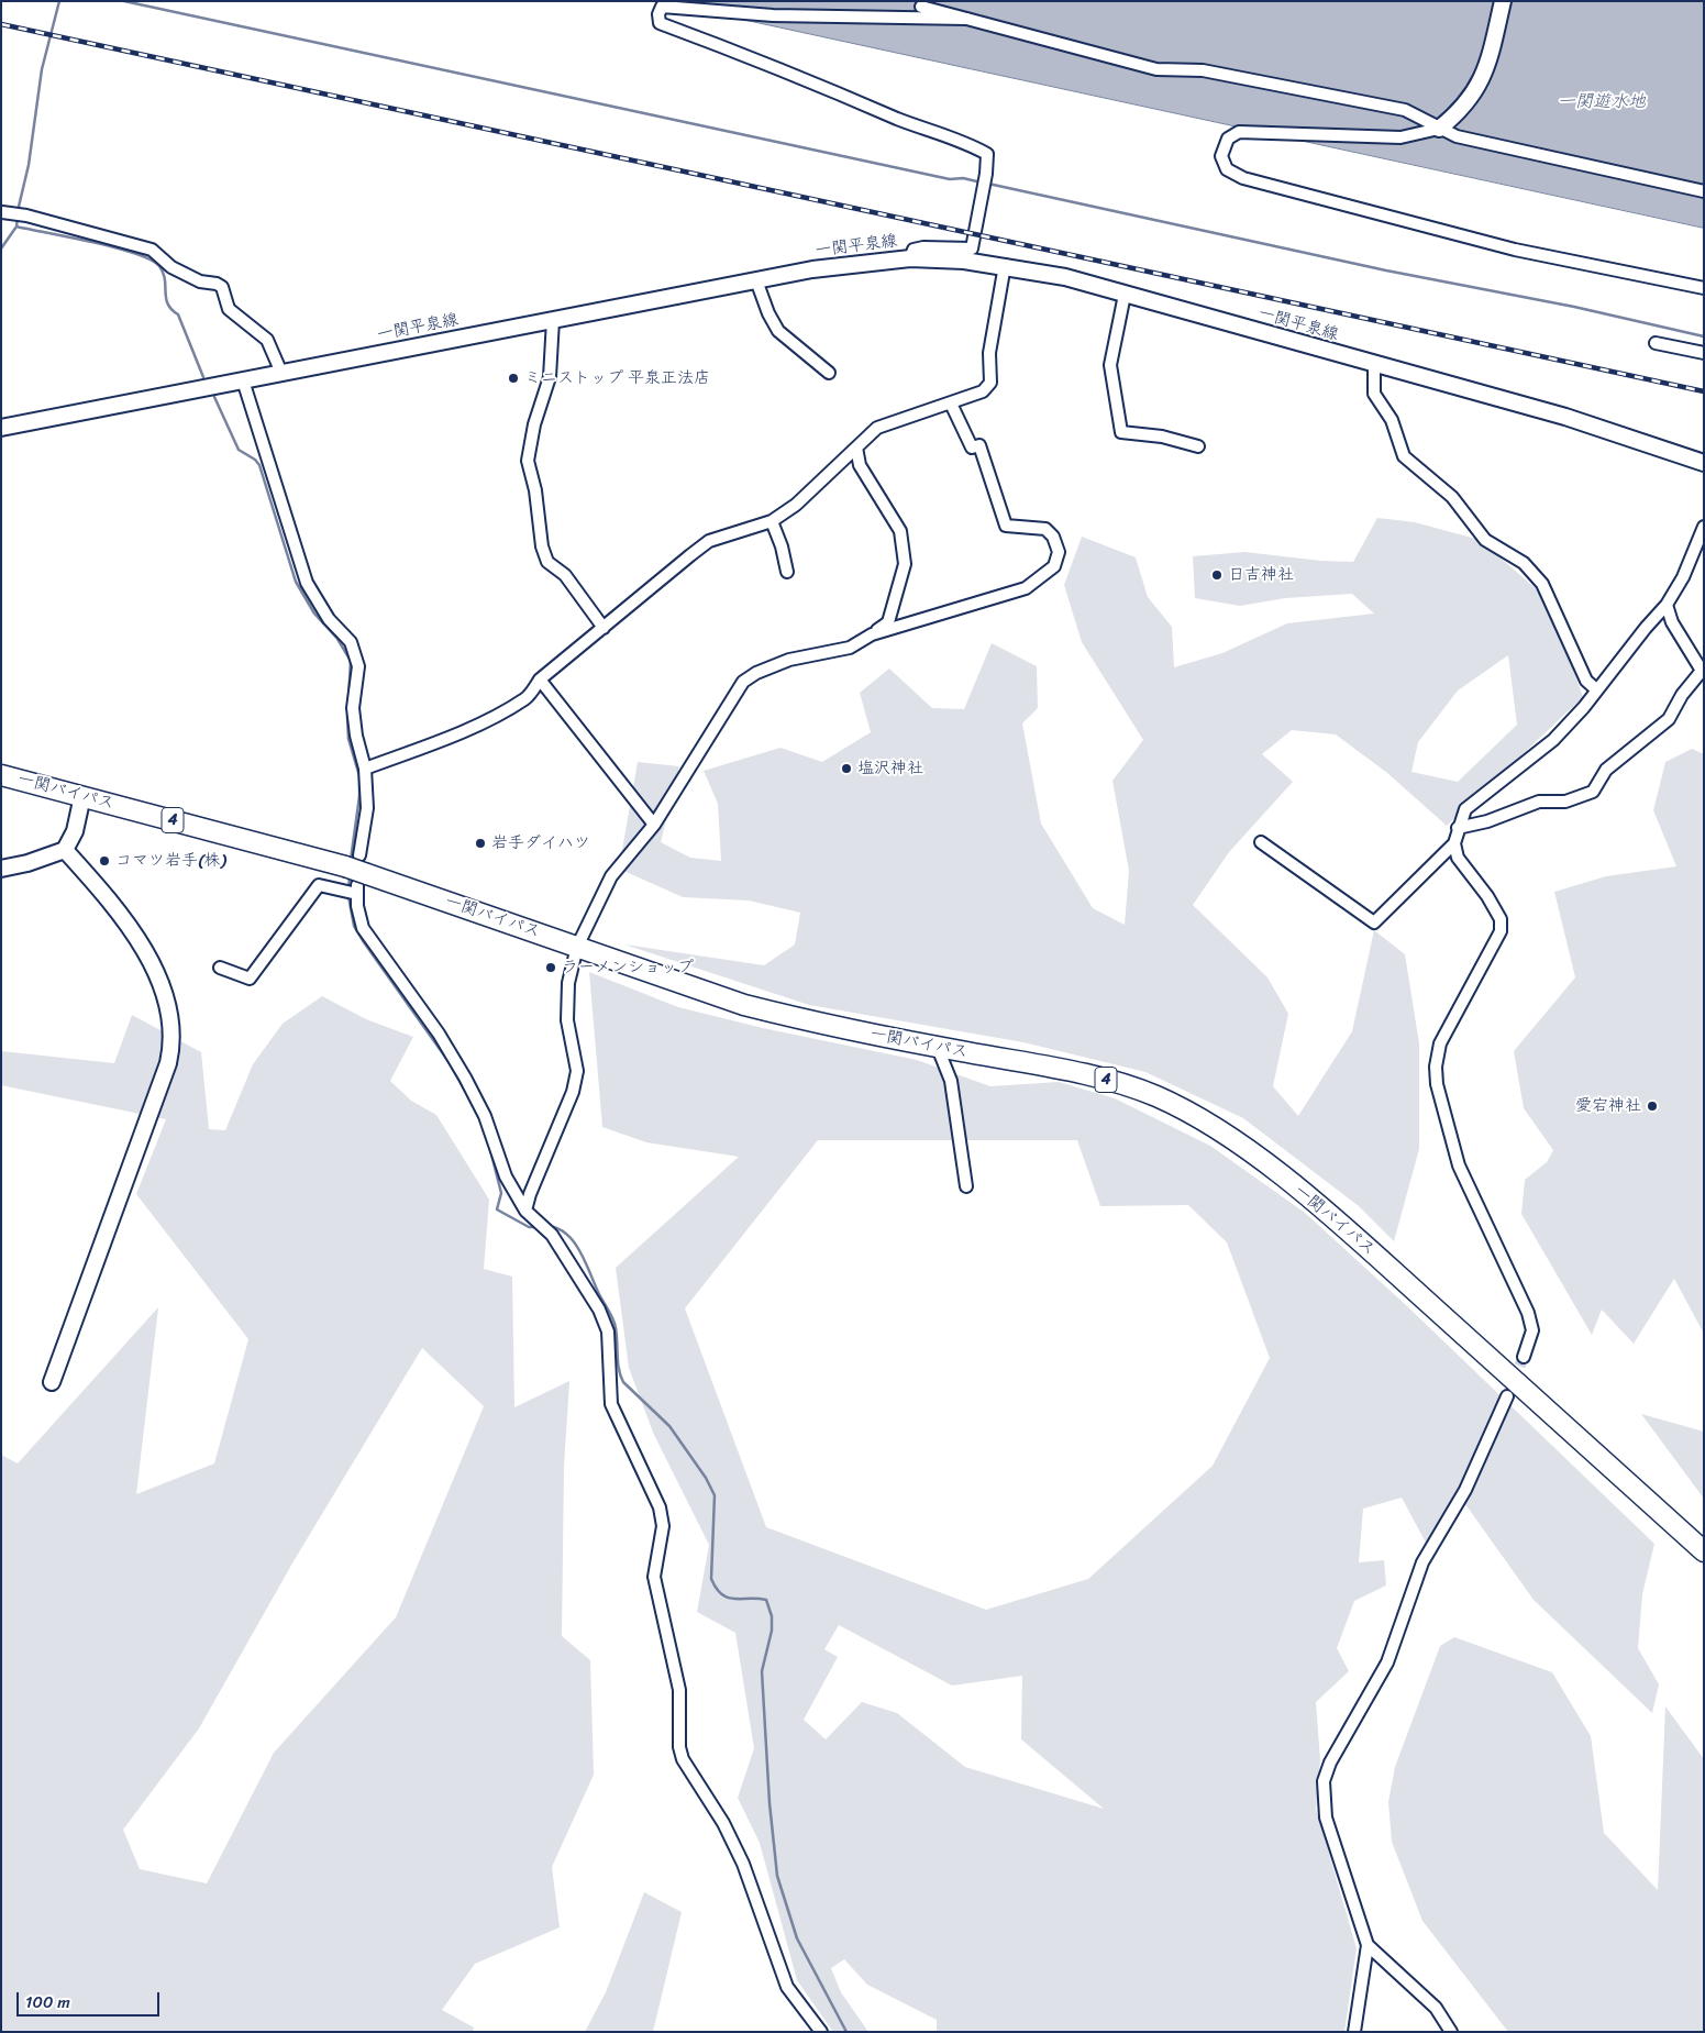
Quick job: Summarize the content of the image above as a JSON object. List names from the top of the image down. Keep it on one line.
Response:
{"streets":{"highway":["一関バイパス","4"],"main road":["一関平泉線"]},"water":["一関遊水地"],"places":["ミニストップ 平泉正法店","日吉神社","塩沢神社","岩手ダイハツ","コマツ岩手(株)","ラーメンショップ","愛宕神社"],"scale_bar":"100 m"}
